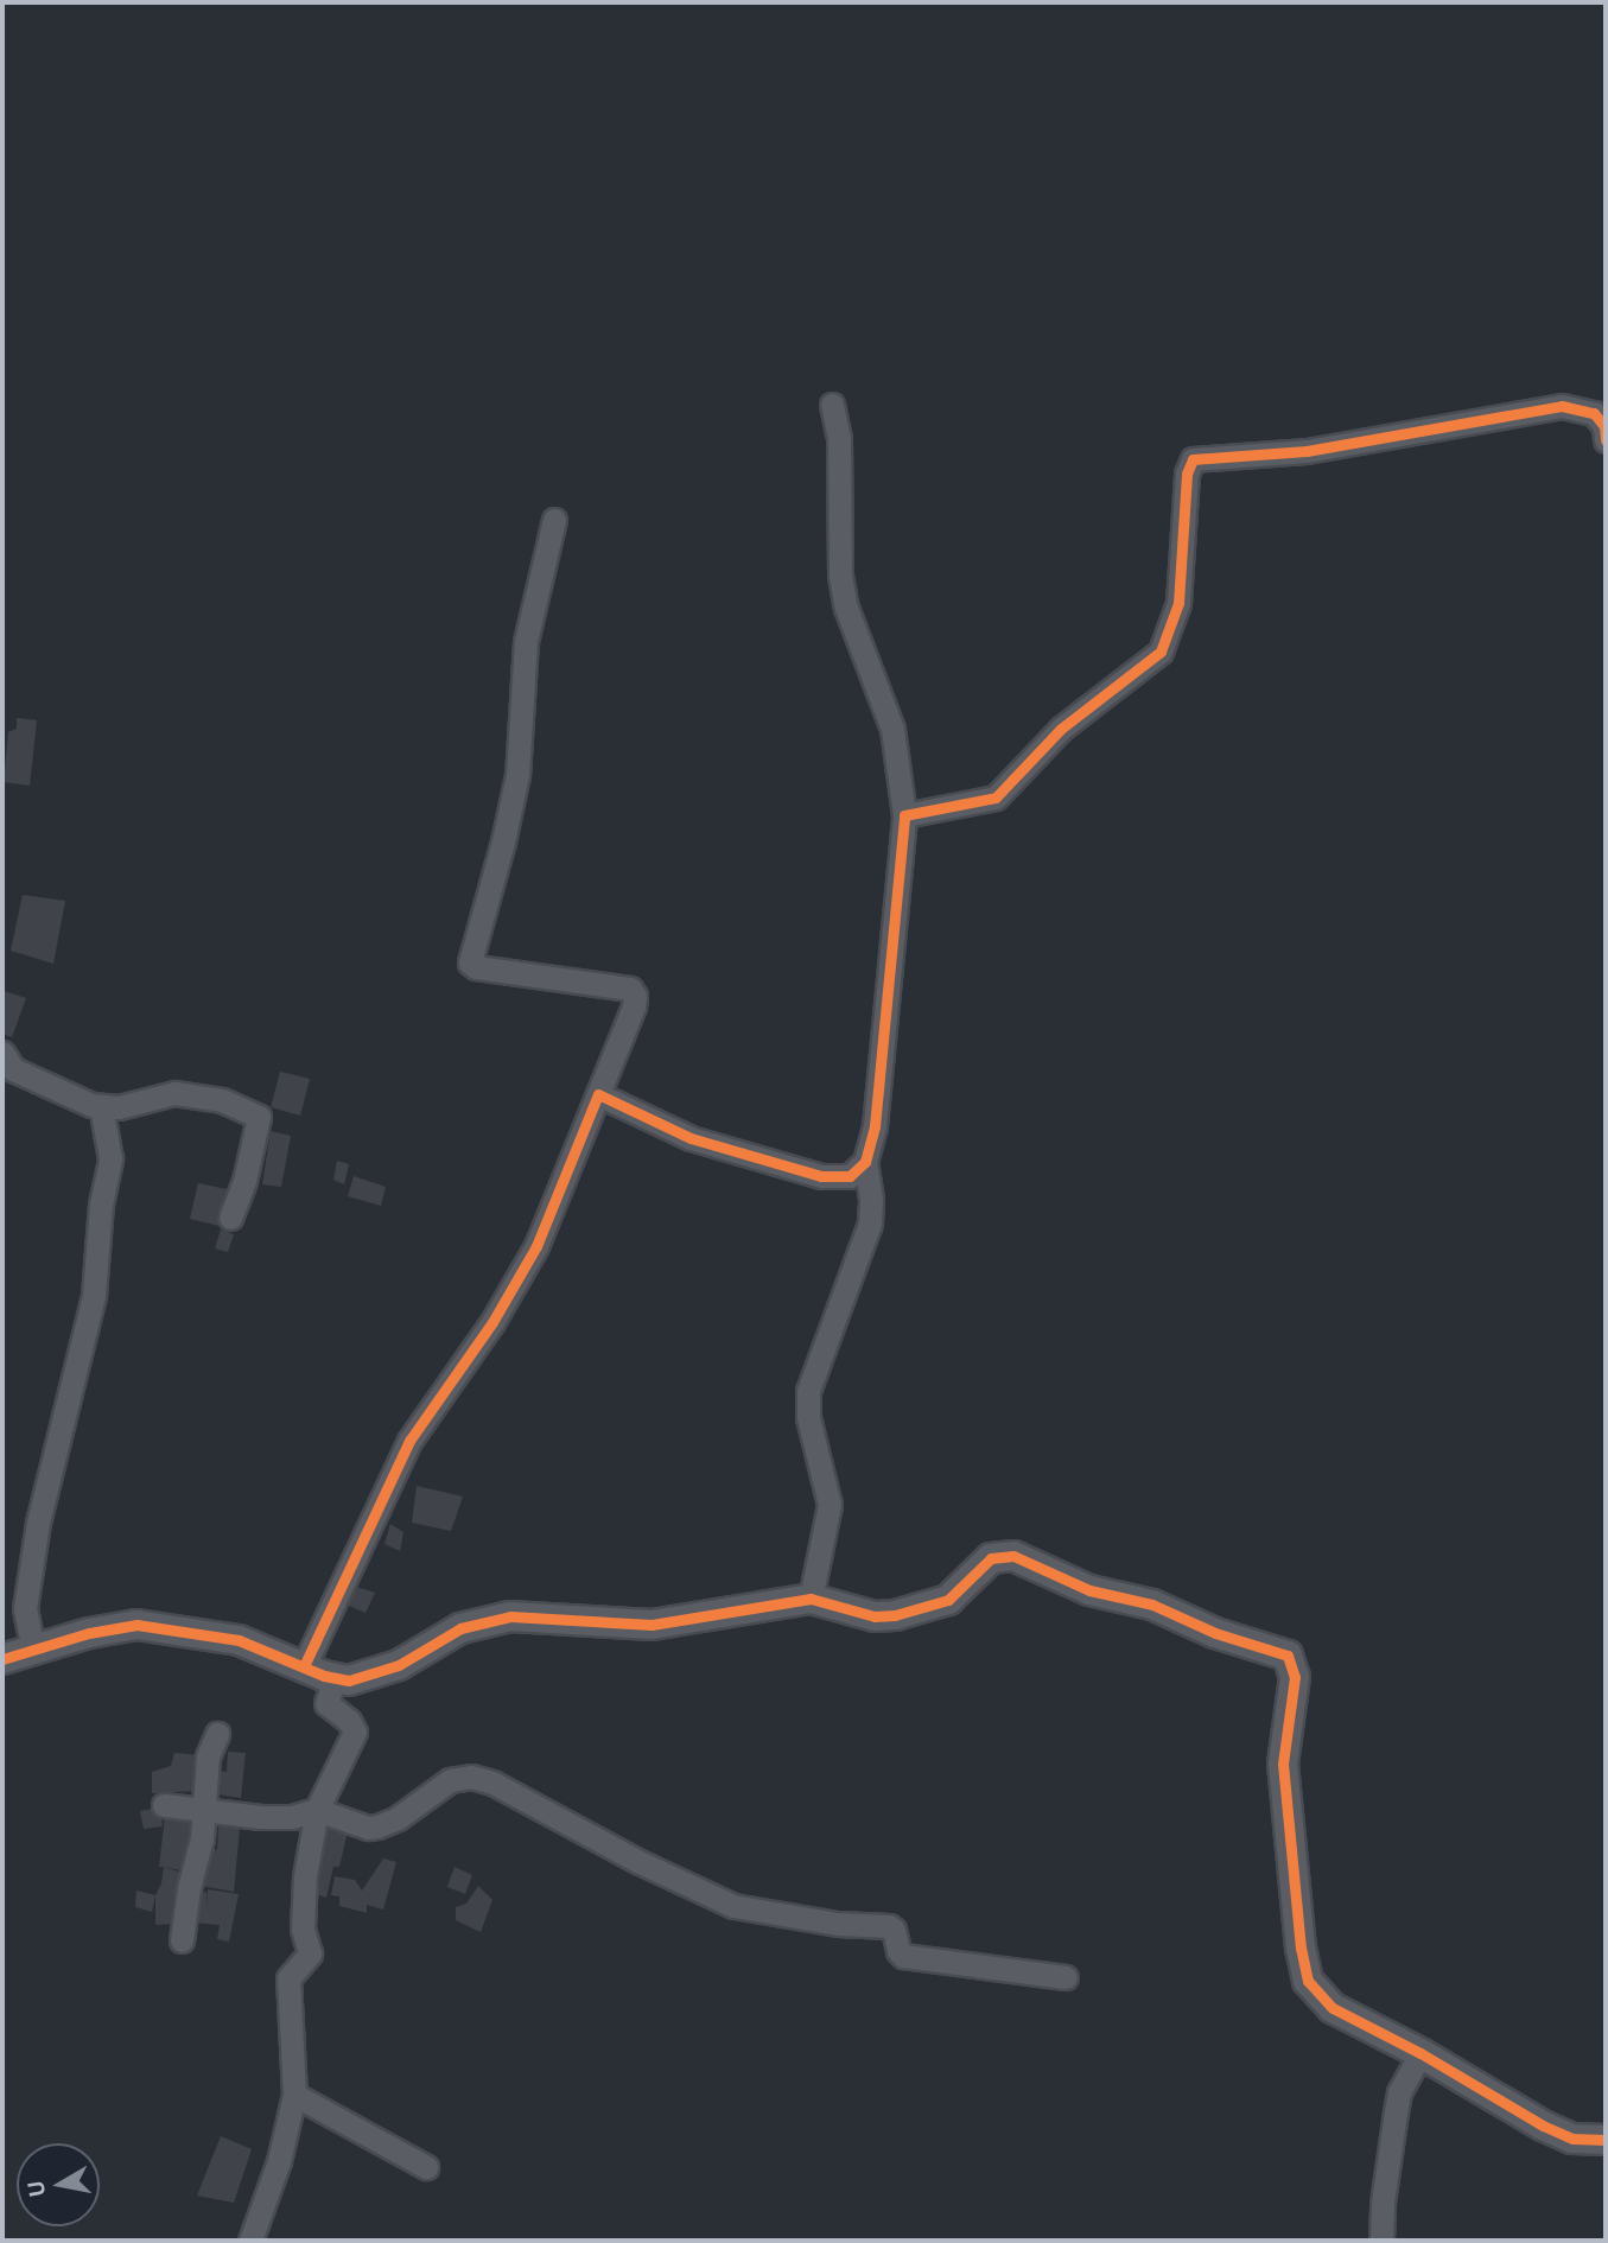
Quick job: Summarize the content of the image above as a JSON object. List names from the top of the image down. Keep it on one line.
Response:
{"north":"left"}
